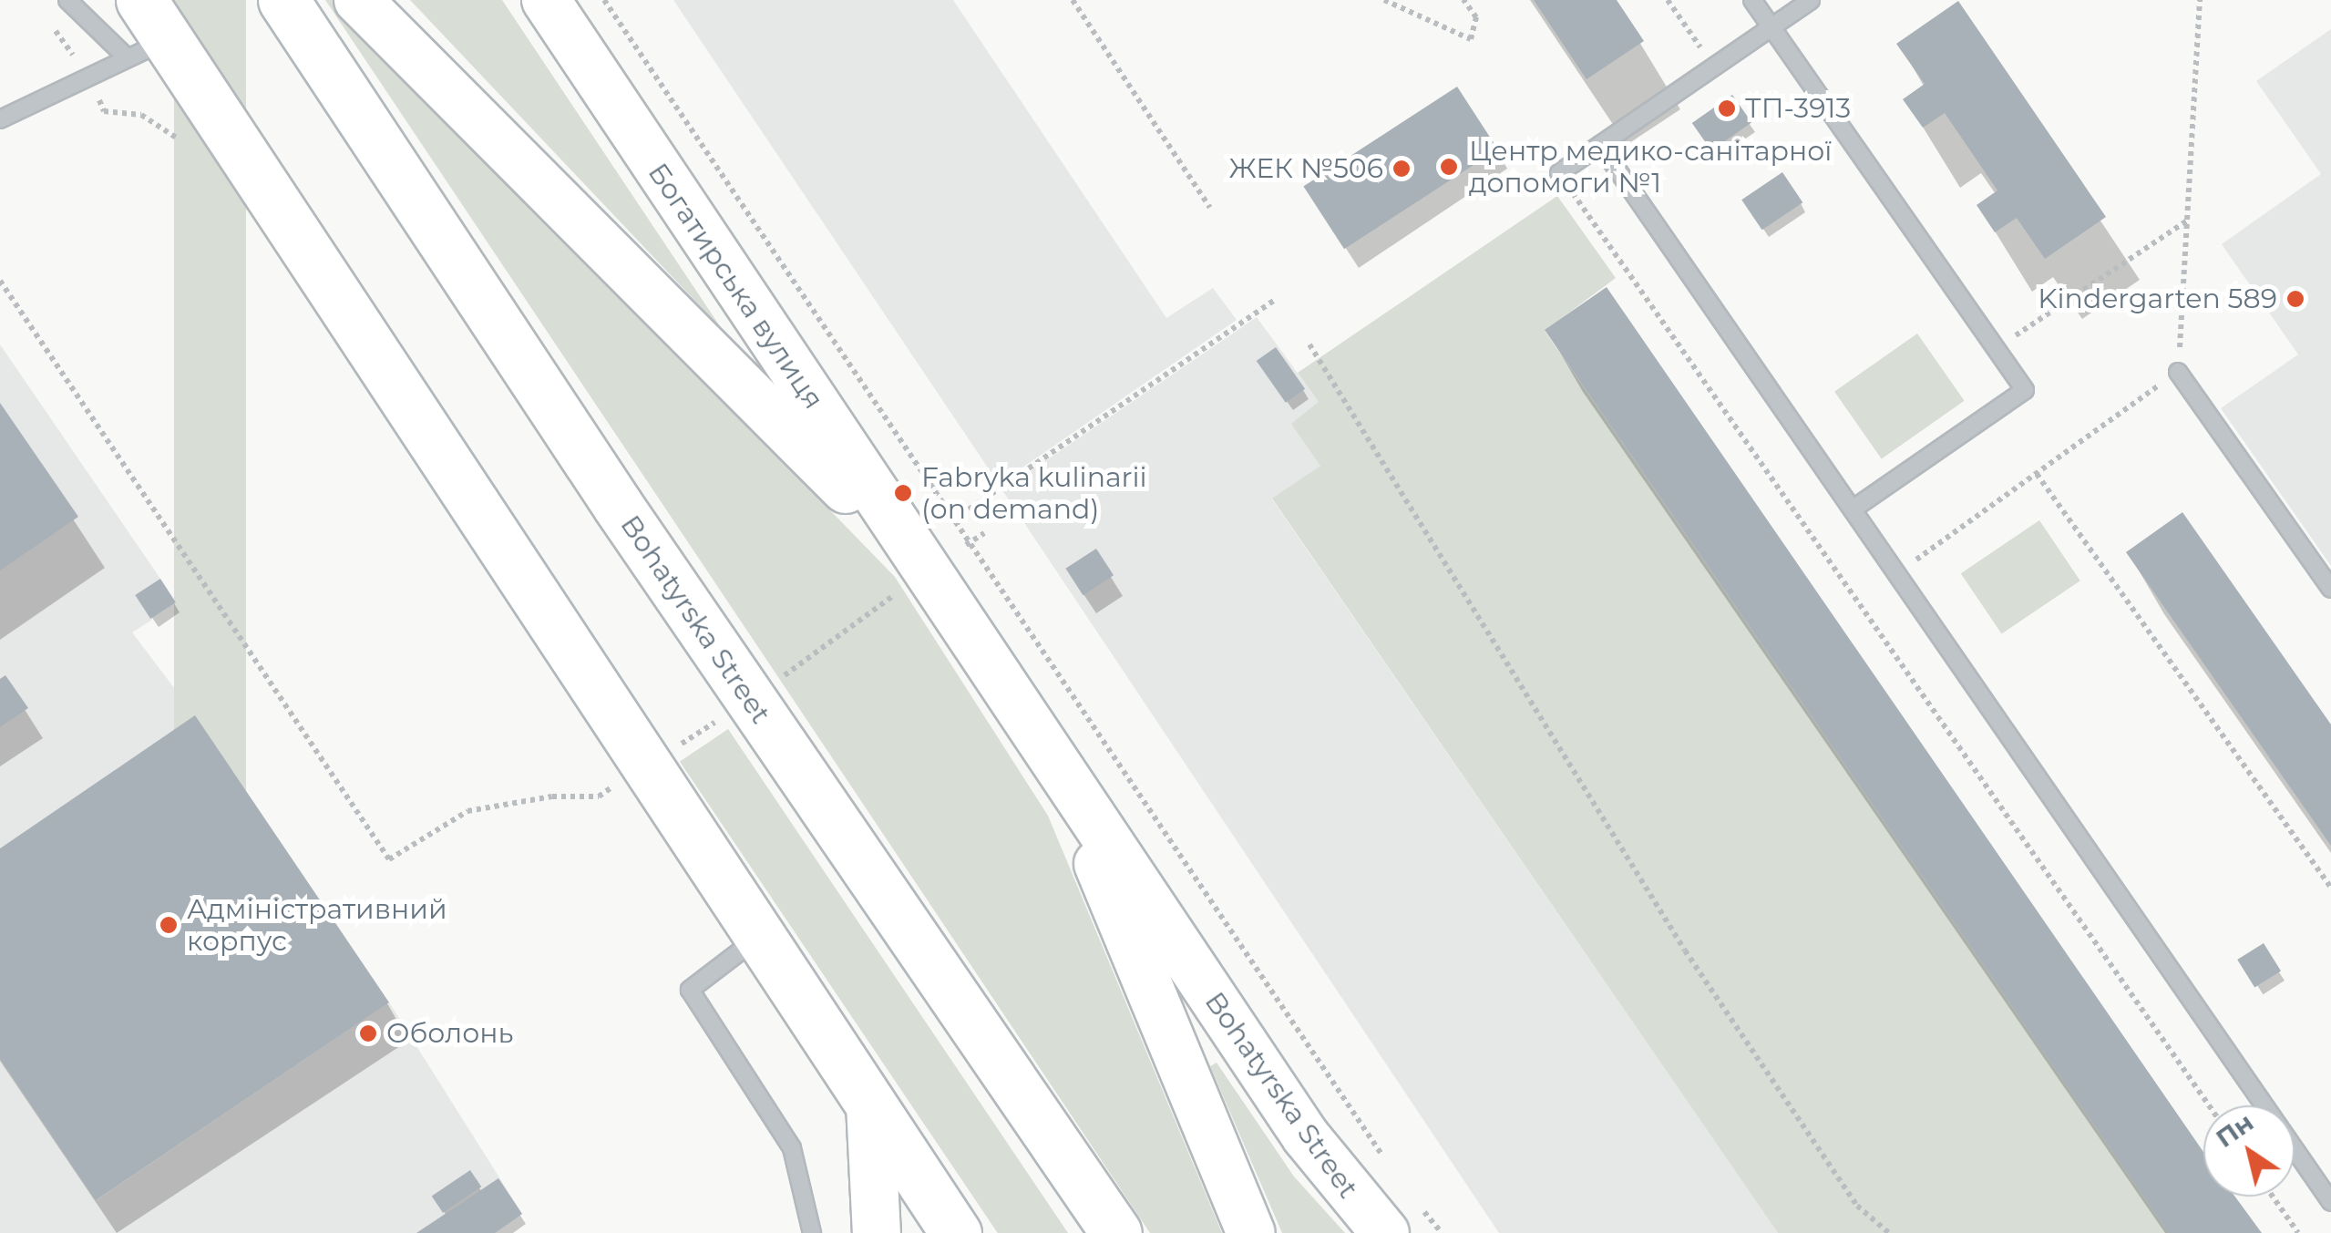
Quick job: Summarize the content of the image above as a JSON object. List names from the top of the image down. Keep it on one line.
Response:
{"streets":{"main road":["Богатирська вулиця","Bohatyrska Street"]},"crossings":[["Богатирська вулиця","Bohatyrska Street"]],"places":["ТП-3913","Центр медико-санітарної допомоги №1","ЖЕК №506","Kindergarten 589","Fabryka kulinarii (on demand)","Адміністративний корпус","Оболонь"],"north":"top left"}
